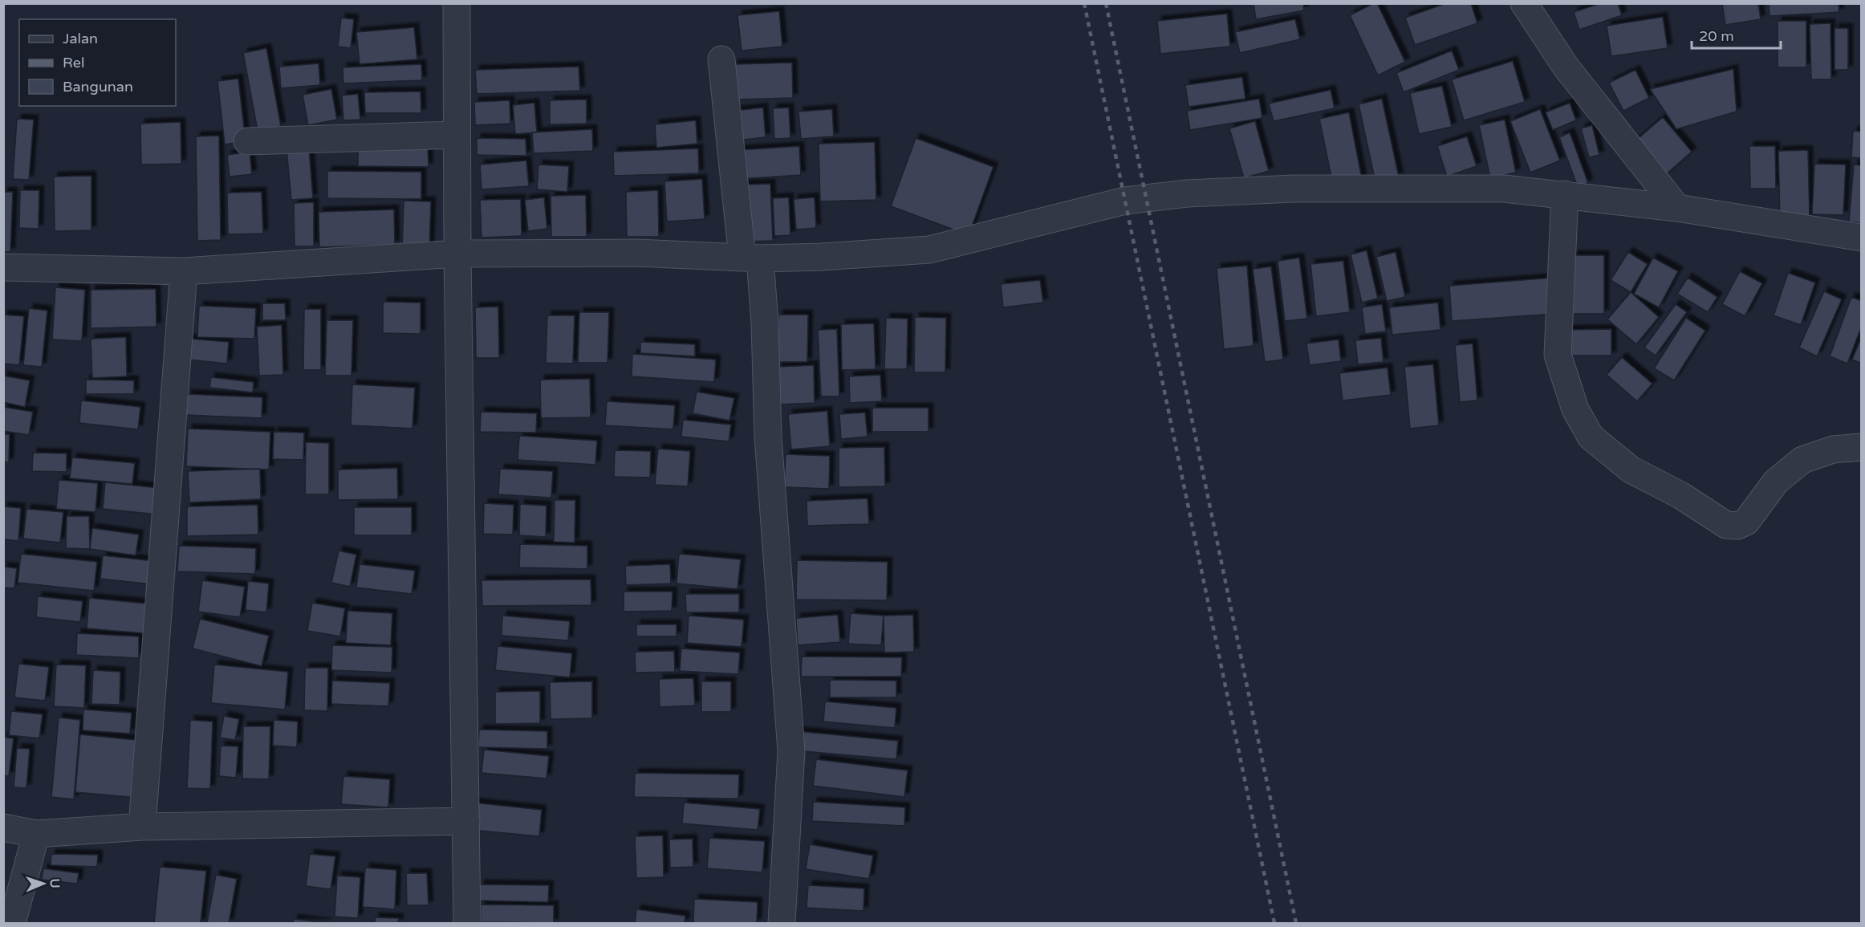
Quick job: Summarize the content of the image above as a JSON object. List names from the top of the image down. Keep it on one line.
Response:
{"legend":["Jalan","Rel","Bangunan"],"scale_bar":"20 m","north":"right"}
